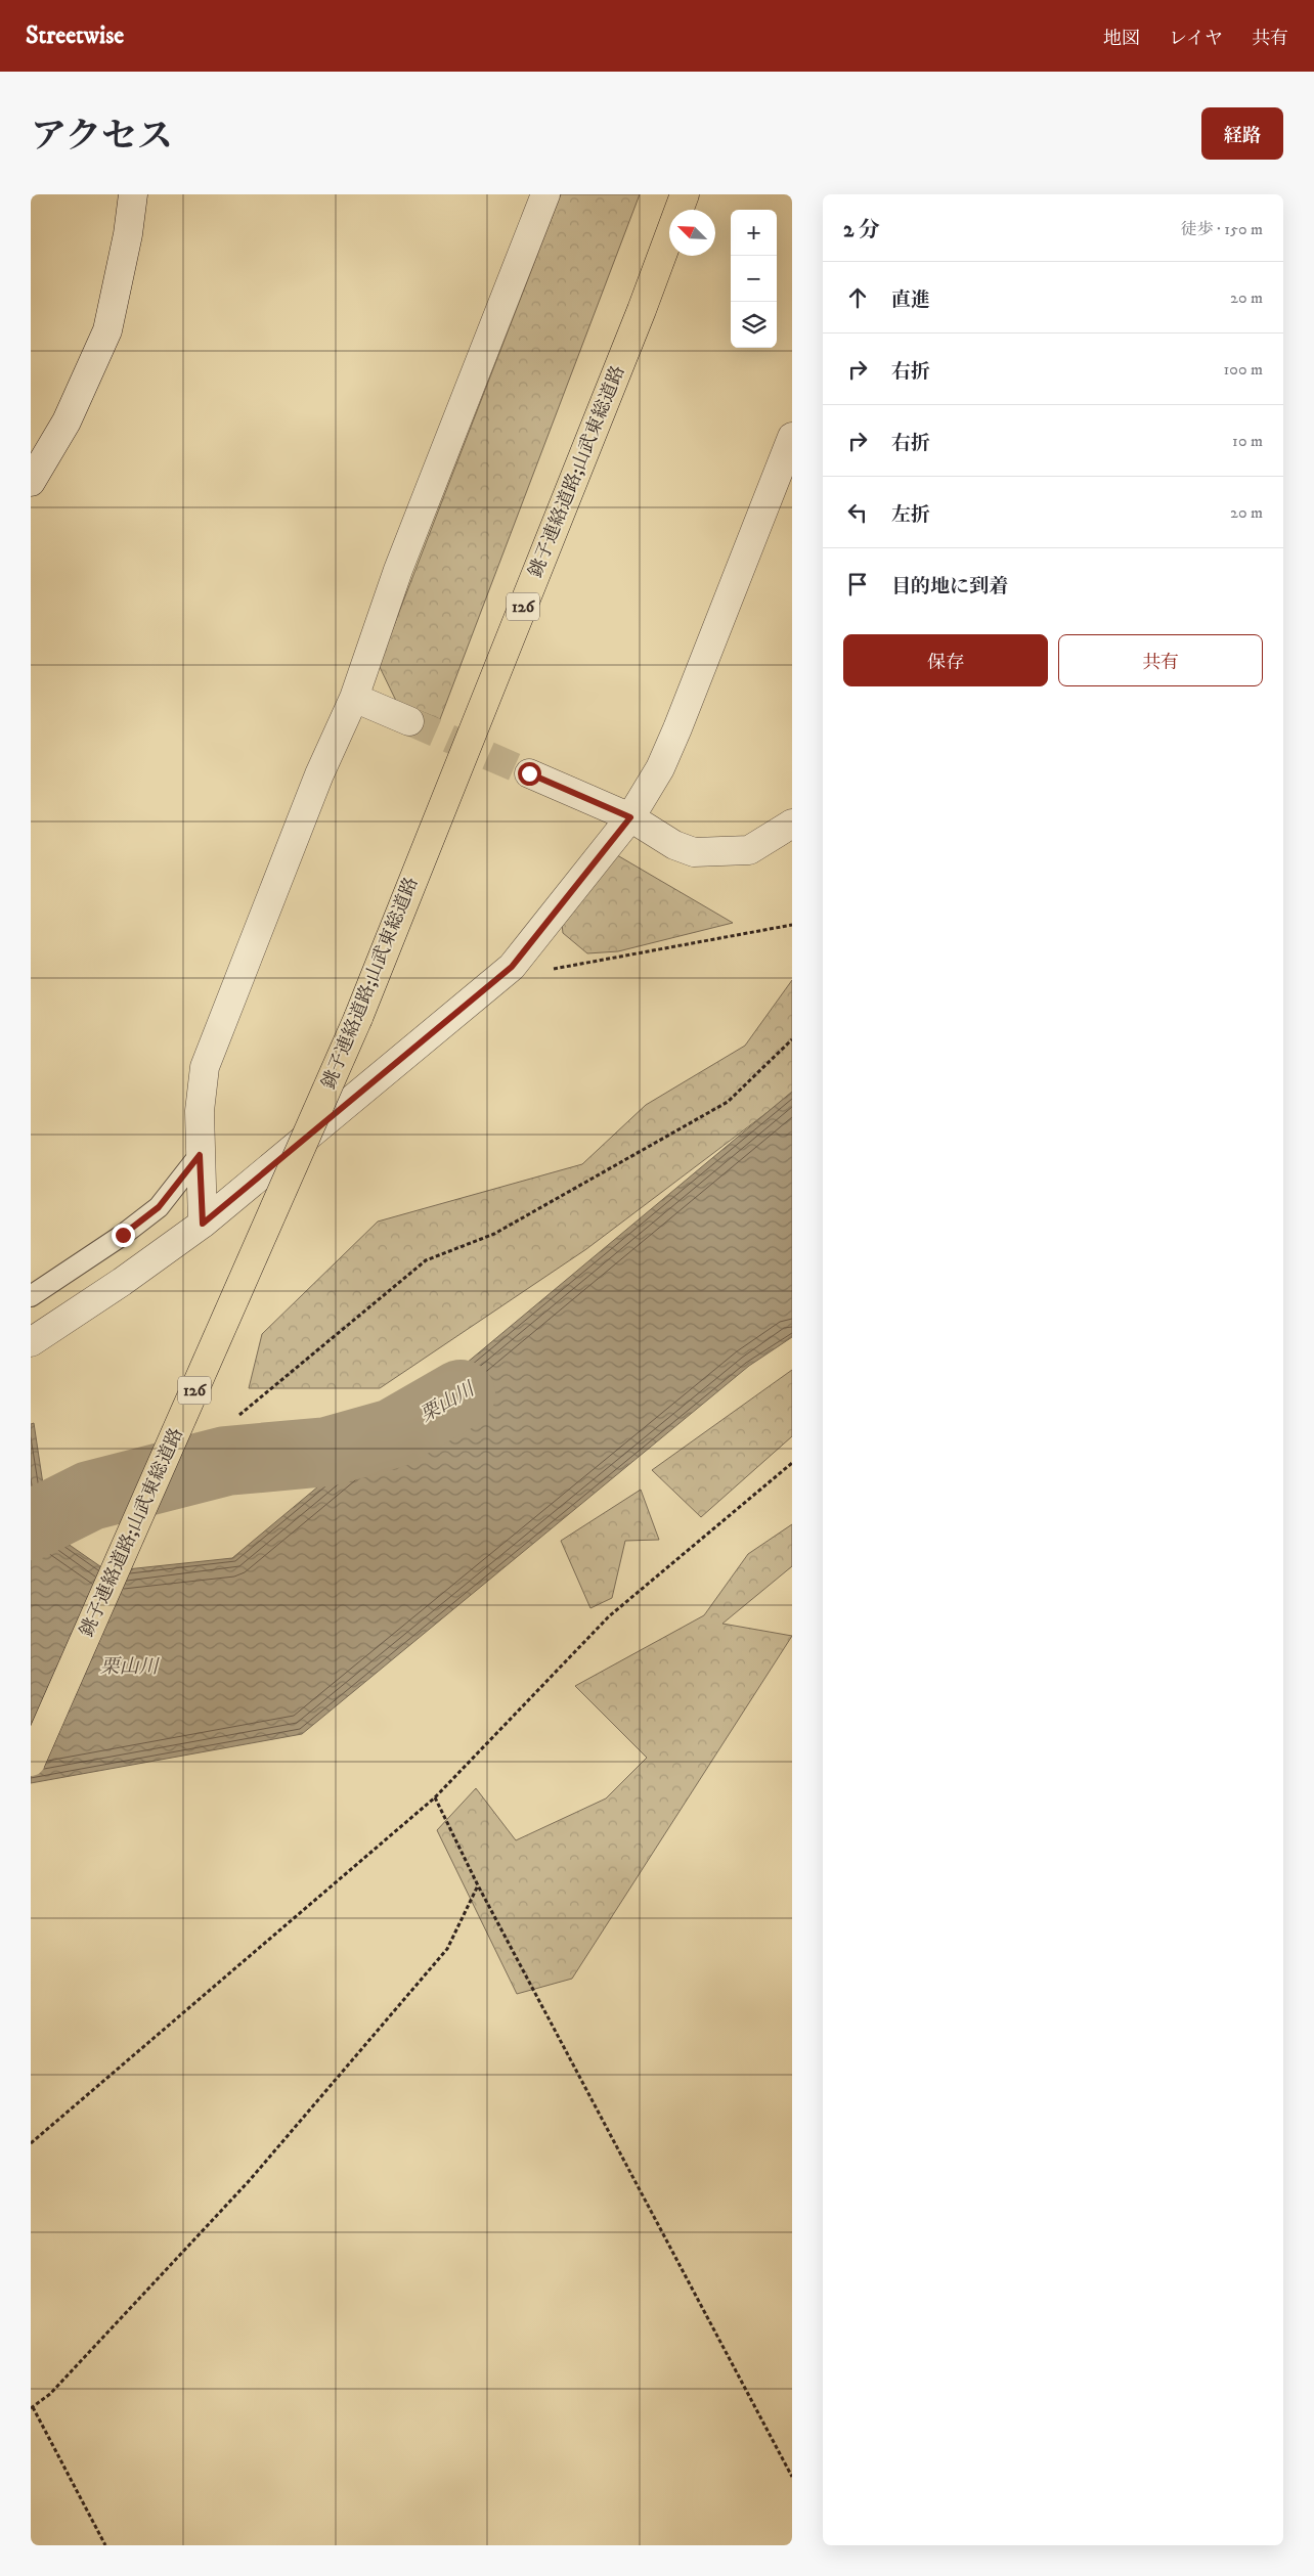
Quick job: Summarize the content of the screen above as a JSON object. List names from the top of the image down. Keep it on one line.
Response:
{"streets":{"highway":["銚子連絡道路;山武東総道路","126"]},"water":["栗山川"],"north":"top left","page":{"header":"Streetwise","nav":["地図","レイヤ","共有"],"title":"アクセス","buttons":["経路",["保存","共有"]],"heading":["2 分","徒歩 · 150 m"],"map_buttons":["+","−"],"list":[["直進","20 m"],["右折","100 m"],["右折","10 m"],["左折","20 m"],"目的地に到着"]}}
